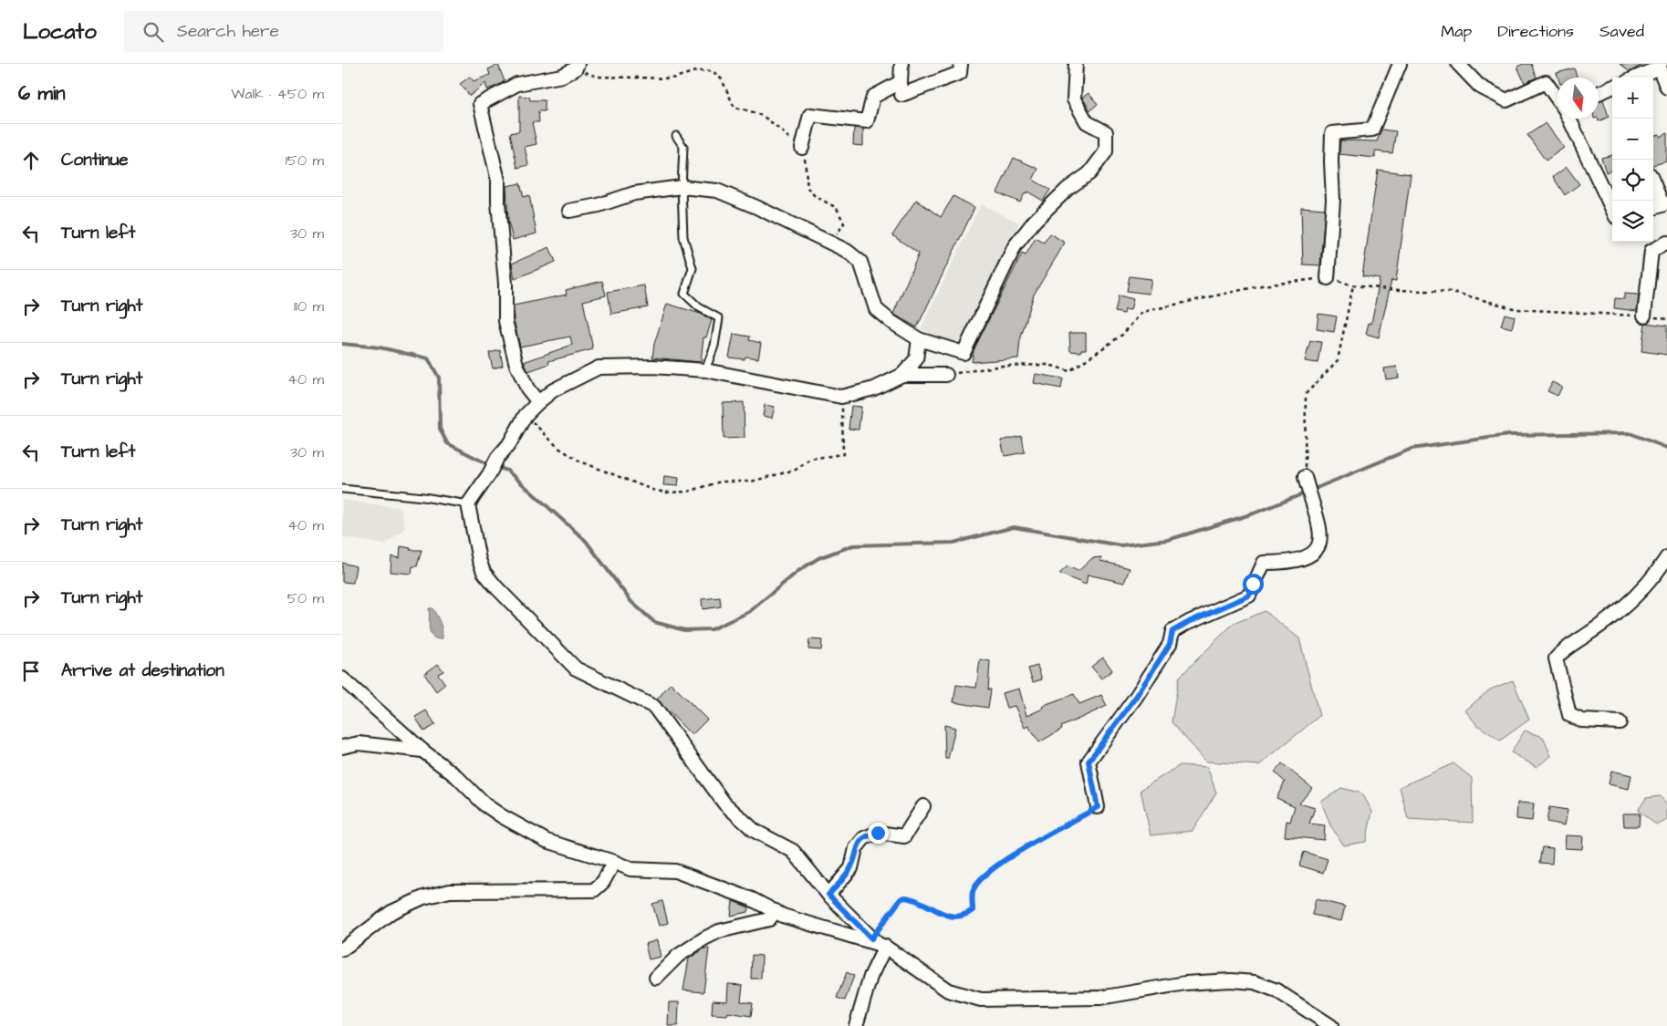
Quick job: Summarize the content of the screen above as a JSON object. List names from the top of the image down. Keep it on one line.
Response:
{"north":"bottom","page":{"header":"Locato","search":"Search here","nav":["Map","Directions","Saved"],"heading":["6 min","Walk · 450 m"],"map_buttons":["+","−"],"list":[["Continue","150 m"],["Turn left","30 m"],["Turn right","110 m"],["Turn right","40 m"],["Turn left","30 m"],["Turn right","40 m"],["Turn right","50 m"],"Arrive at destination"]}}
